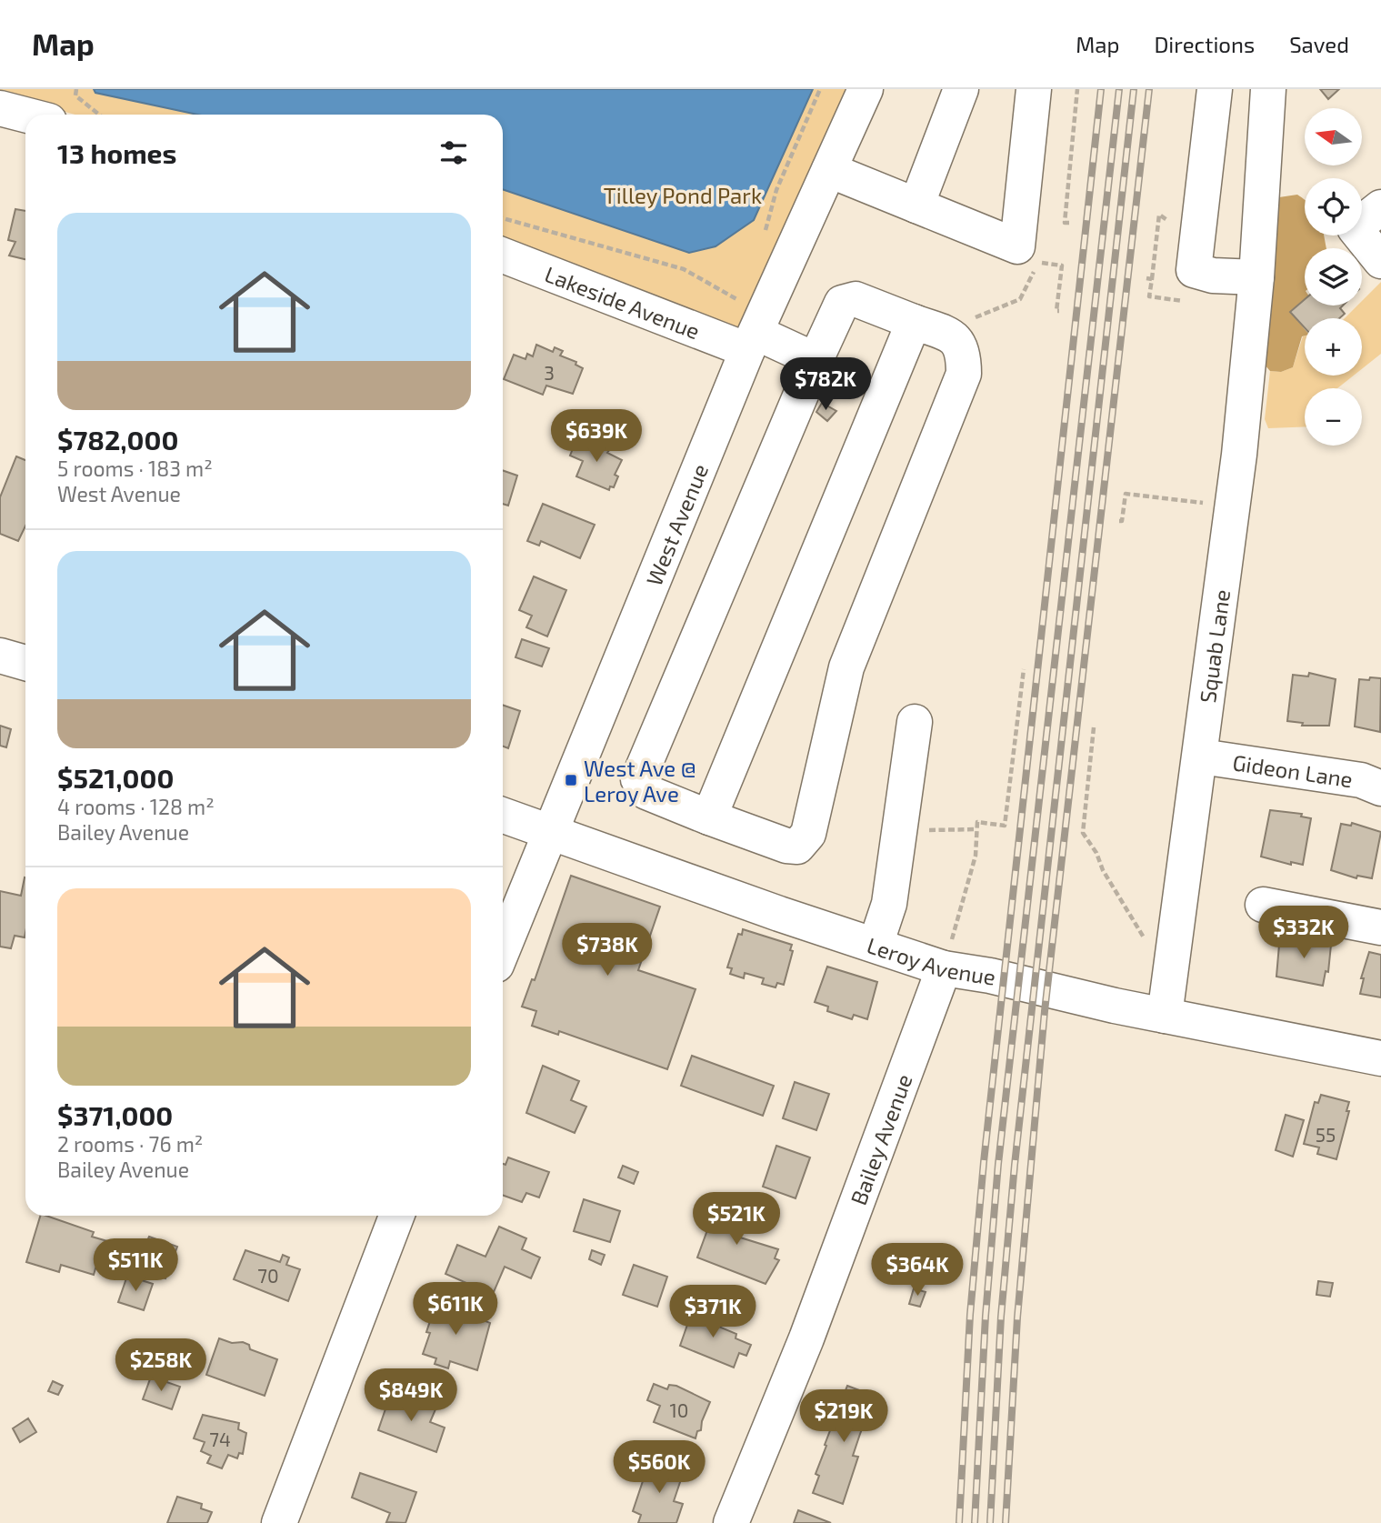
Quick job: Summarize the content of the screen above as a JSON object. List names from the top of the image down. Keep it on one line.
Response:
{"streets":{"street":["Lakeside Avenue","West Avenue","Squab Lane","Gideon Lane","Leroy Avenue","Bailey Avenue"]},"crossings":[["Lakeside Avenue","West Avenue"],["West Avenue","Leroy Avenue"],["Squab Lane","Gideon Lane"],["Squab Lane","Leroy Avenue"],["Leroy Avenue","Bailey Avenue"]],"parks":["Tilley Pond Park"],"places":{"transit":["West Ave @ Leroy Ave"]},"house_numbers":["3","55","70","10","74"],"north":"left","page":{"header":"Map","nav":["Map","Directions","Saved"],"map_buttons":["+","−"],"heading":"13 homes","list":[{"name":"$782,000","note":"5 rooms · 183 m² · West Avenue"},{"name":"$521,000","note":"4 rooms · 128 m² · Bailey Avenue"},{"name":"$371,000","note":"2 rooms · 76 m² · Bailey Avenue"}],"price":["$782K","$639K","$332K","$738K","$521K","$511K","$364K","$611K","$371K","$258K","$849K","$219K","$560K"]}}
